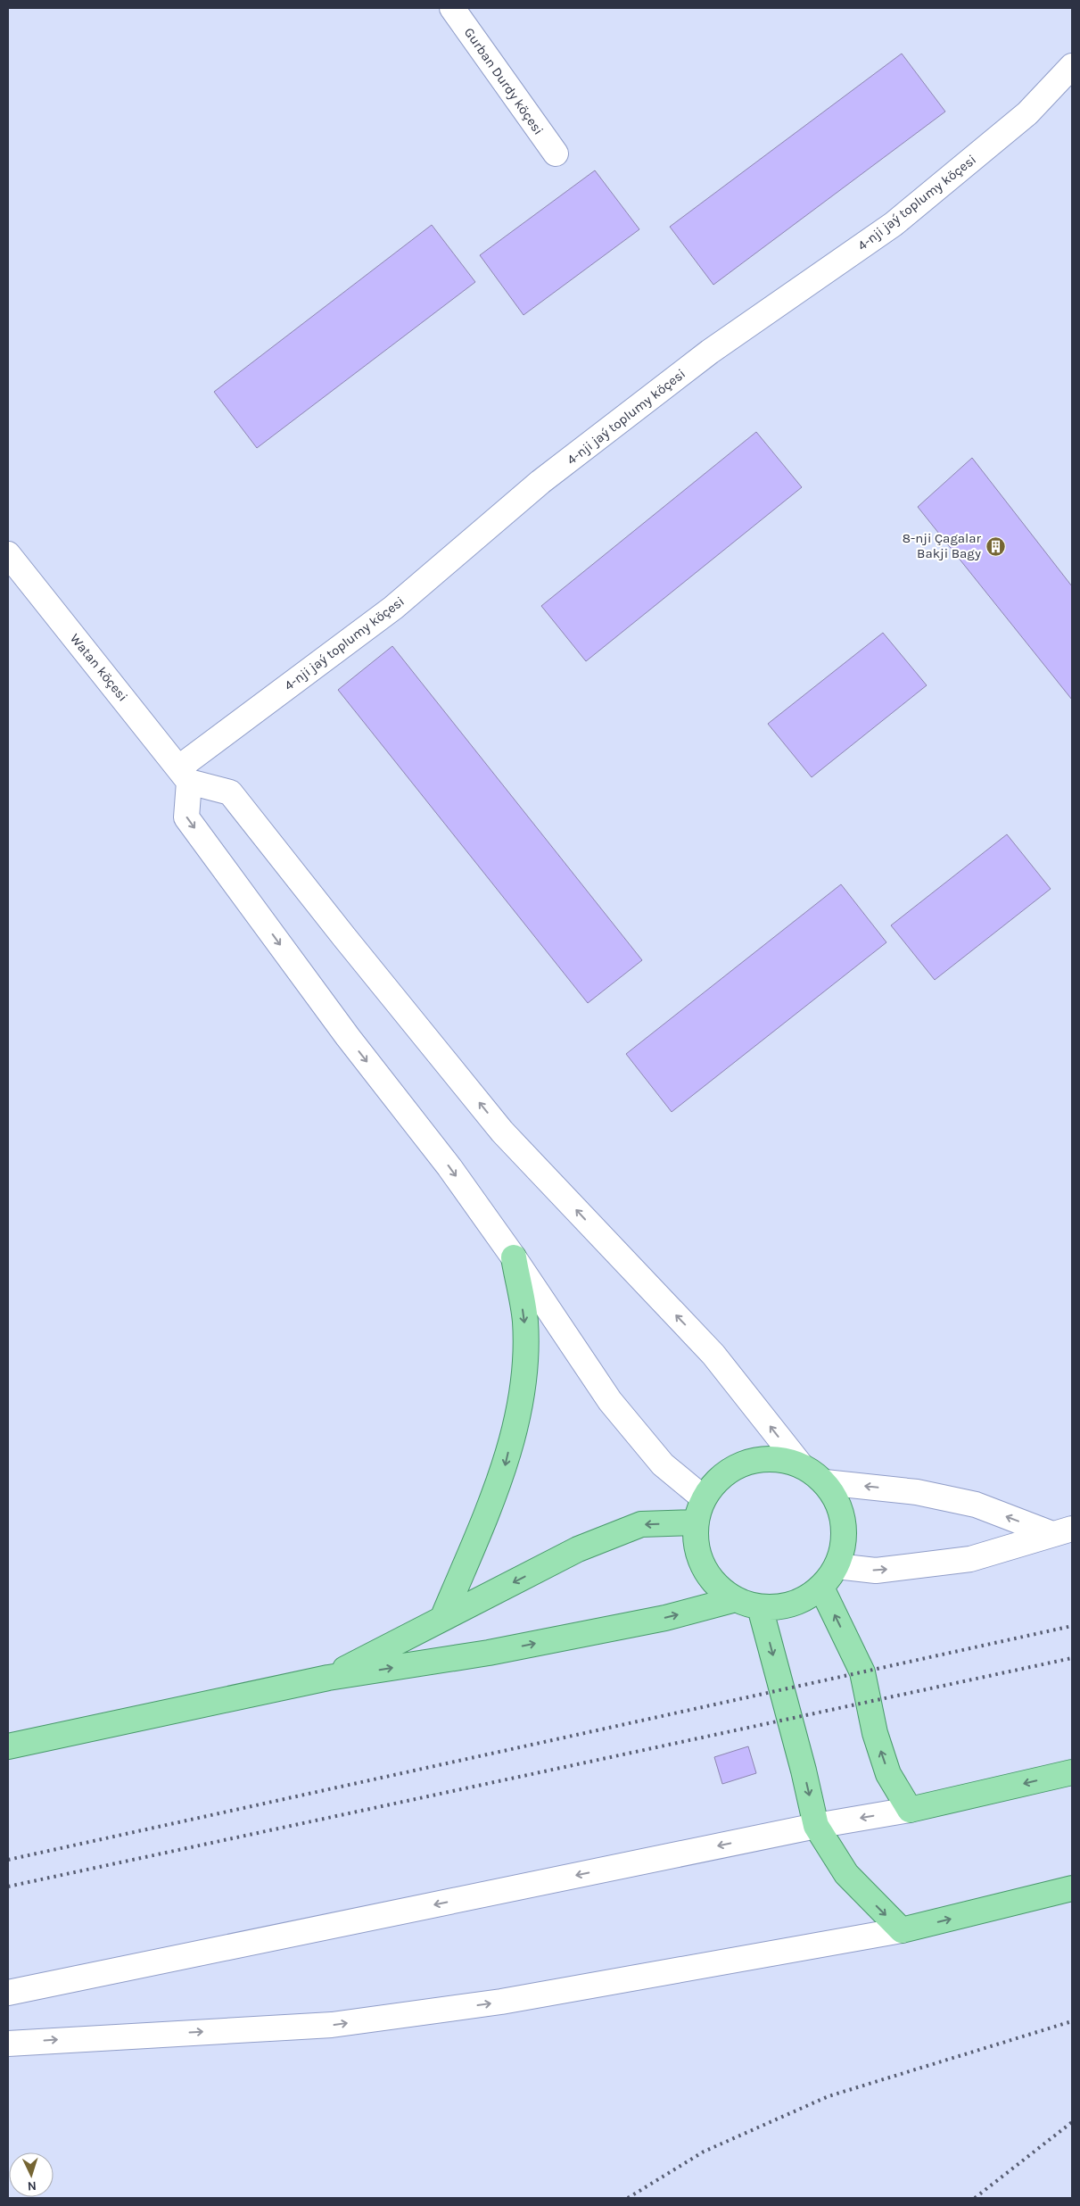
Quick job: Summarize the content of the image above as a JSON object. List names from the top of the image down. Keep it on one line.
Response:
{"streets":{"street":["Gurban Durdy köçesi","4-nji jaý toplumy köçesi","Watan köçesi"]},"crossings":[["4-nji jaý toplumy köçesi","Watan köçesi"]],"places":{"building":["8-nji Çagalar Bakji Bagy"]},"north":"bottom"}
